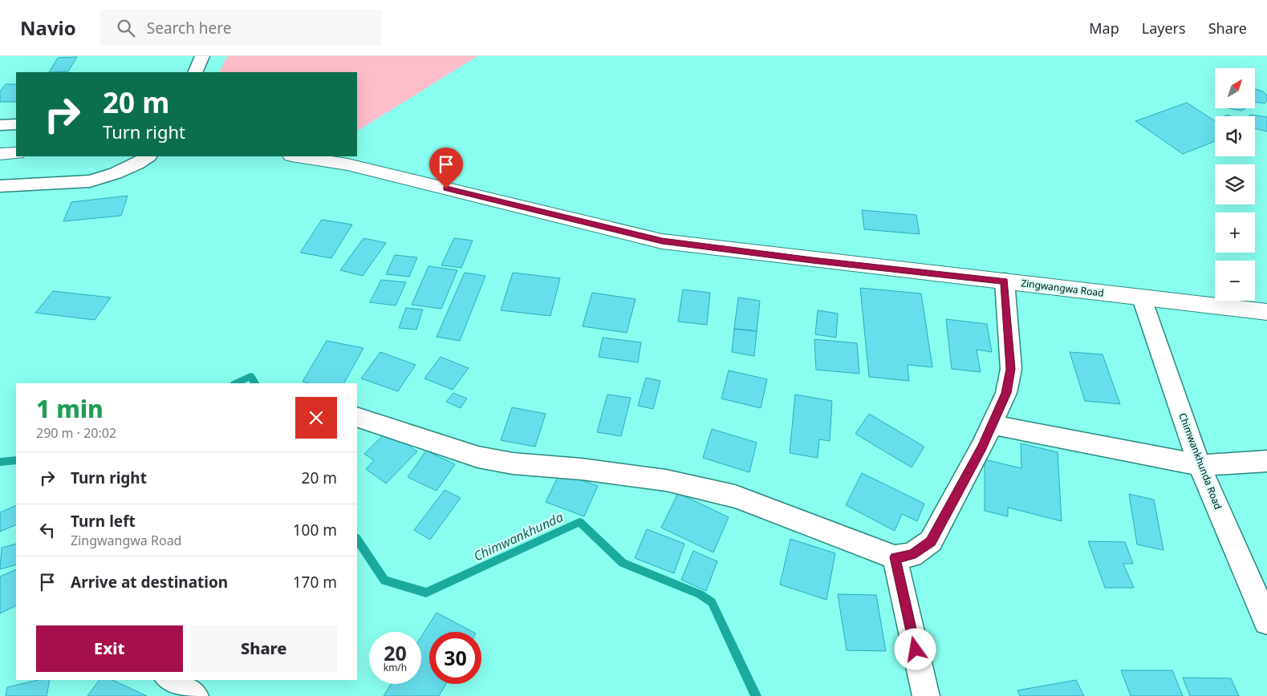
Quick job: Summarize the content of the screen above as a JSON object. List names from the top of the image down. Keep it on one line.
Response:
{"streets":{"street":["Zingwangwa Road","Chimwankhunda Road"]},"crossings":[["Zingwangwa Road","Chimwankhunda Road"]],"water":["Chimwankhunda"],"north":"top right","page":{"header":"Navio","search":"Search here","nav":["Map","Layers","Share"],"map_buttons":["+","−"],"turn":["20 m","Turn right"],"heading":["1 min","290 m · 20:02"],"list":[{"name":"Turn right","value":"20 m"},{"name":"Turn left","note":"Zingwangwa Road","value":"100 m"},{"name":"Arrive at destination","value":"170 m"}],"buttons":["Exit","Share"],"speed":"20 km/h","limit":"30"}}
